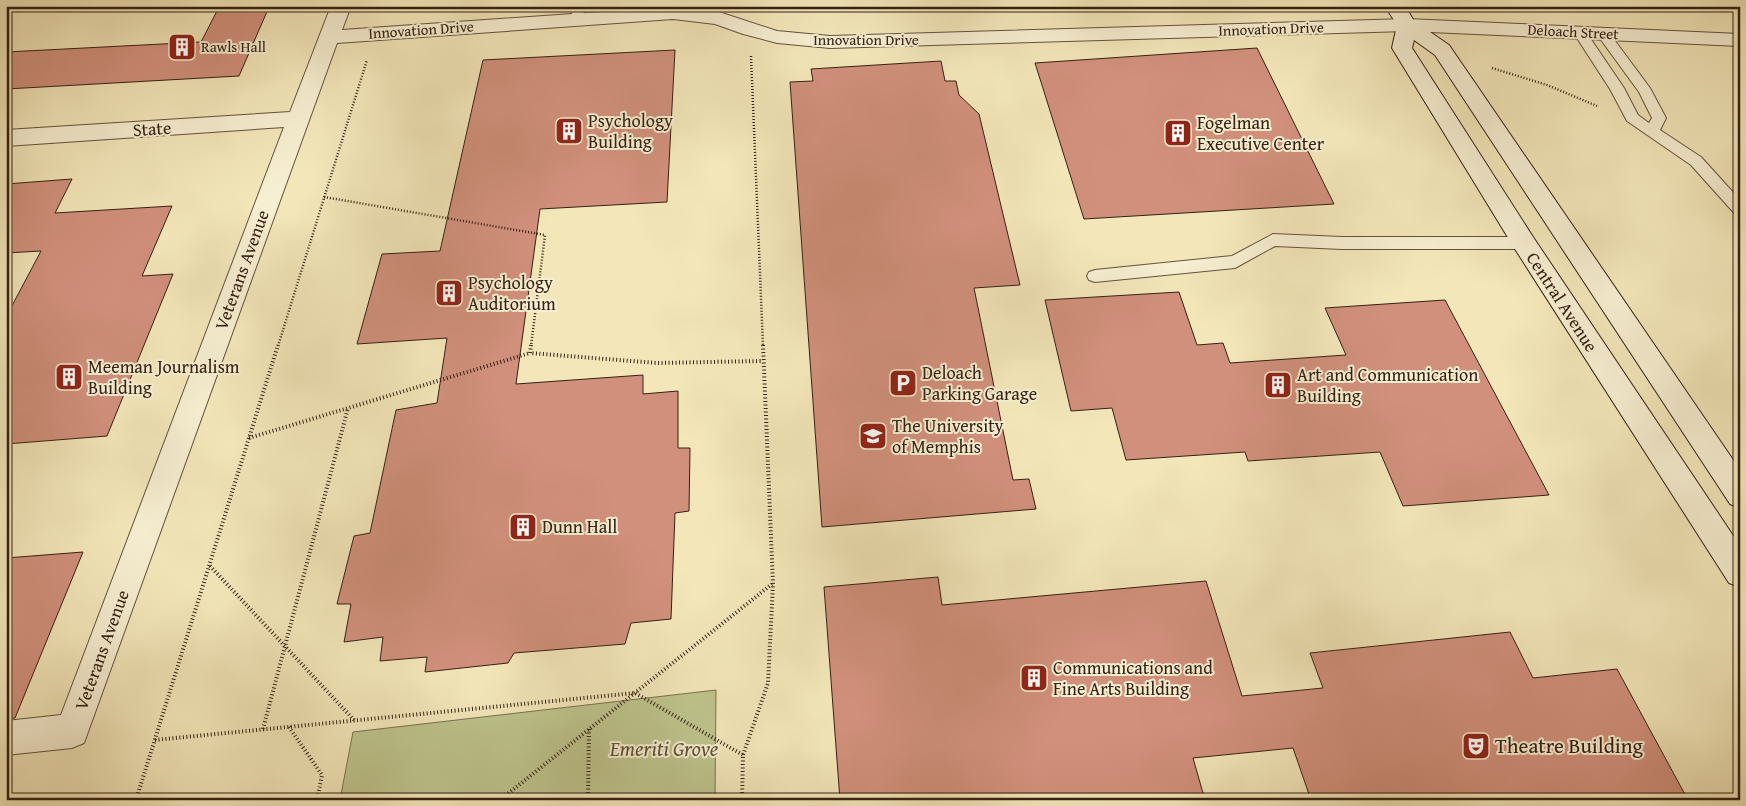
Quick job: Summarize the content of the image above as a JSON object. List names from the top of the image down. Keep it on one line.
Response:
{"streets":{"street":["Innovation Drive","Deloach Street","State","Veterans Avenue","Central Avenue"]},"crossings":[["Innovation Drive","Deloach Street"],["Innovation Drive","Veterans Avenue"],["Innovation Drive","Central Avenue"],["Deloach Street","Central Avenue"],["State","Veterans Avenue"]],"parks":["Emeriti Grove"],"places":{"building":["Rawls Hall","Psychology Building","Fogelman Executive Center","Psychology Auditorium","Meeman Journalism Building","Art and Communication Building","Dunn Hall","Communications and Fine Arts Building"],"parking":["Deloach Parking Garage"],"school or university":["The University of Memphis"],"theatre":["Theatre Building"]}}
